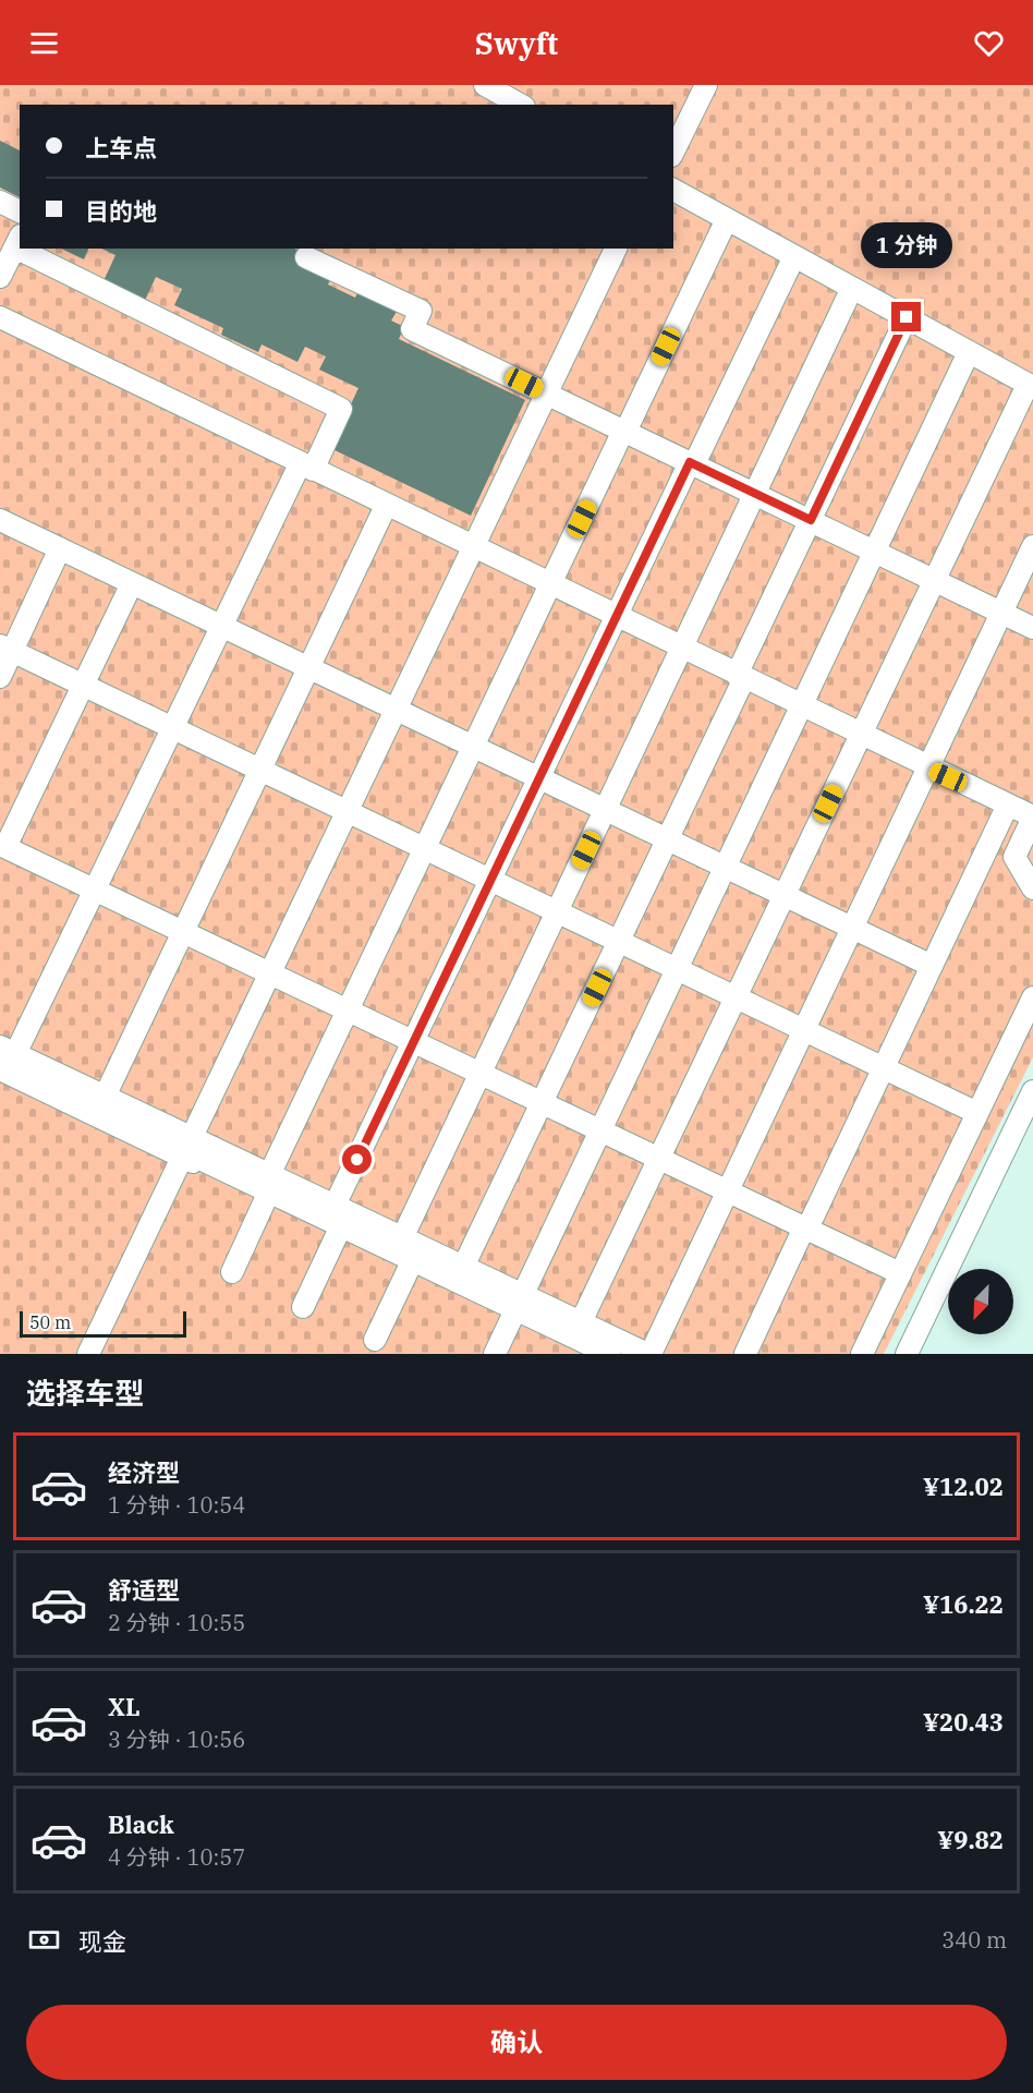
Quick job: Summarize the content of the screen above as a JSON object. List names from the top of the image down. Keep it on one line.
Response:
{"scale_bar":"50 m","north":"bottom left","page":{"header":"Swyft","banner":["上车点","目的地"],"bubble":"1 分钟","scale":"50 m","heading":"选择车型","list":[{"name":"经济型","note":"1 分钟 · 10:54","value":"¥12.02"},{"name":"舒适型","note":"2 分钟 · 10:55","value":"¥16.22"},{"name":"XL","note":"3 分钟 · 10:56","value":"¥20.43"},{"name":"Black","note":"4 分钟 · 10:57","value":"¥9.82"}],"pay":["现金","340 m"],"buttons":"确认"}}
